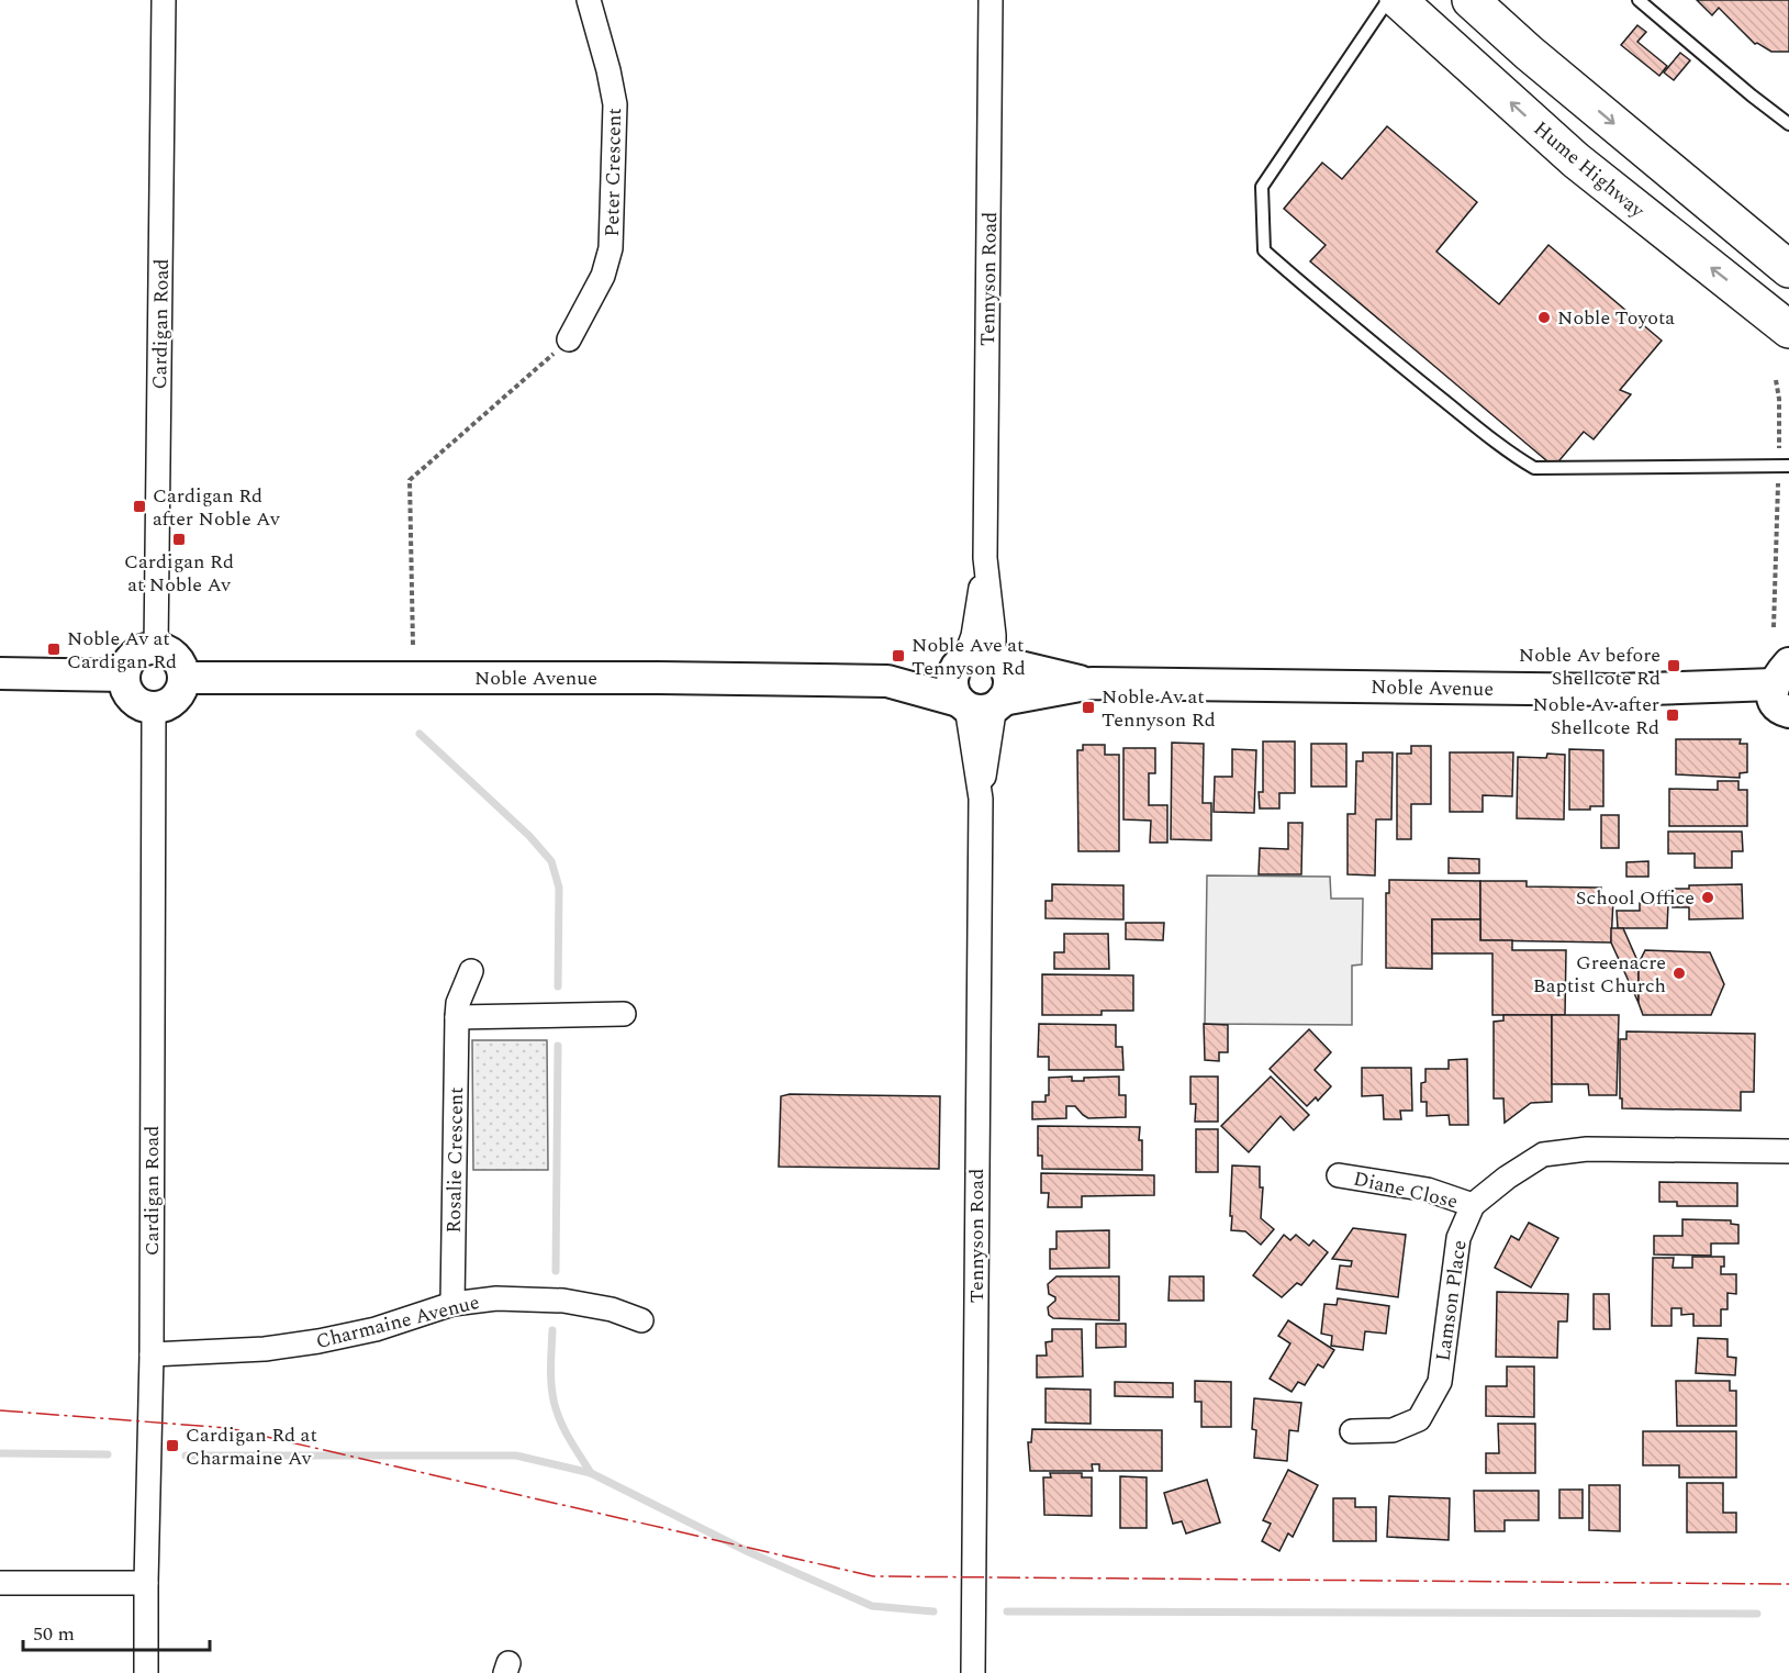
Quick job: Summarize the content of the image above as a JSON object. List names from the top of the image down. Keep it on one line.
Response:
{"streets":{"highway":["Hume Highway"],"street":["Peter Crescent","Tennyson Road","Cardigan Road","Noble Avenue","Rosalie Crescent","Diane Close","Lamson Place","Charmaine Avenue"]},"crossings":[["Tennyson Road","Noble Avenue"],["Cardigan Road","Noble Avenue"],["Cardigan Road","Charmaine Avenue"],["Rosalie Crescent","Charmaine Avenue"],["Diane Close","Lamson Place"]],"places":{"other":["Noble Toyota","School Office","Greenacre Baptist Church"],"transit":["Cardigan Rd after Noble Av","Cardigan Rd at Noble Av","Noble Av at Cardigan Rd","Noble Ave at Tennyson Rd","Noble Av before Shellcote Rd","Noble Av at Tennyson Rd","Noble Av after Shellcote Rd","Cardigan Rd at Charmaine Av"]},"scale_bar":"50 m"}
